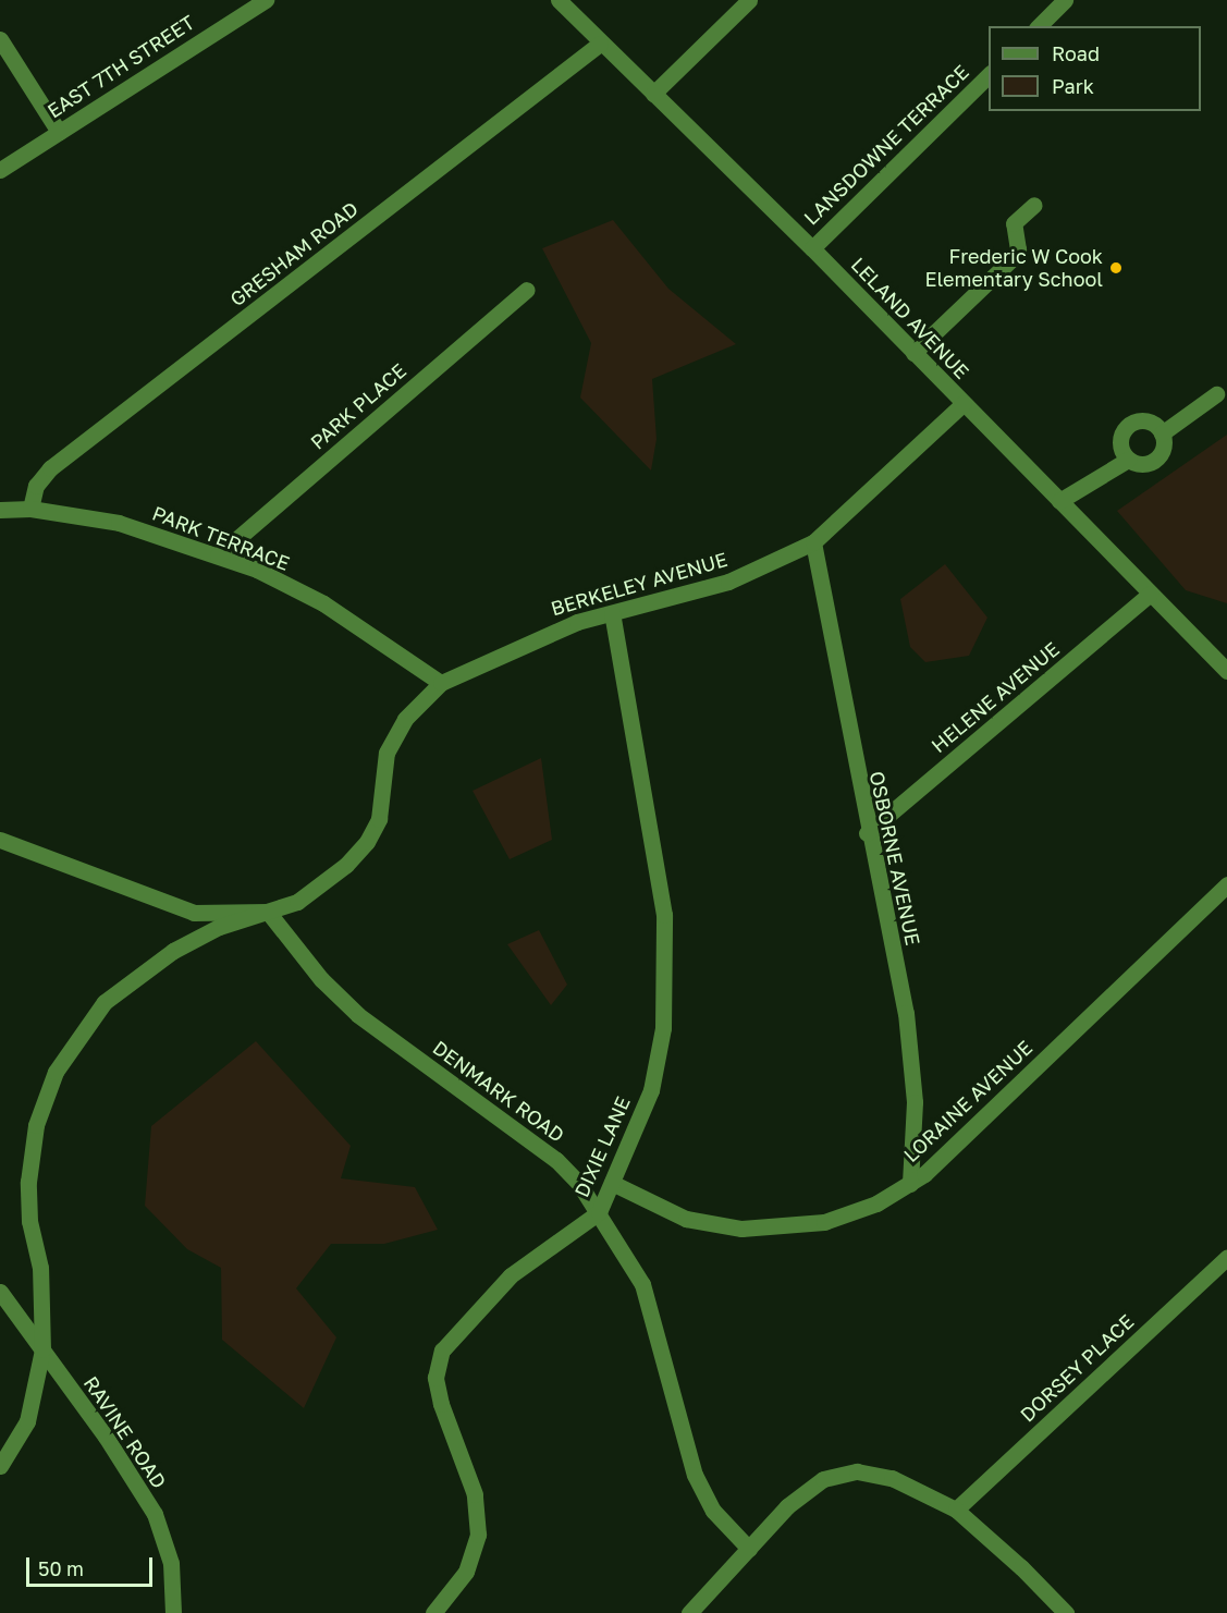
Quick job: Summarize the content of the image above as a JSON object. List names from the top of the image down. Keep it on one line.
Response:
{"streets":{"street":["EAST 7TH STREET","LANSDOWNE TERRACE","GRESHAM ROAD","LELAND AVENUE","PARK PLACE","PARK TERRACE","BERKELEY AVENUE","HELENE AVENUE","OSBORNE AVENUE","DENMARK ROAD","LORAINE AVENUE","DIXIE LANE","DORSEY PLACE","RAVINE ROAD"]},"crossings":[["LANSDOWNE TERRACE","LELAND AVENUE"],["GRESHAM ROAD","LELAND AVENUE"],["GRESHAM ROAD","PARK TERRACE"],["LELAND AVENUE","BERKELEY AVENUE"],["LELAND AVENUE","HELENE AVENUE"],["PARK PLACE","PARK TERRACE"],["PARK TERRACE","BERKELEY AVENUE"],["BERKELEY AVENUE","OSBORNE AVENUE"],["BERKELEY AVENUE","DENMARK ROAD"],["BERKELEY AVENUE","DIXIE LANE"],["BERKELEY AVENUE","RAVINE ROAD"],["HELENE AVENUE","OSBORNE AVENUE"],["OSBORNE AVENUE","LORAINE AVENUE"],["DENMARK ROAD","DIXIE LANE"],["LORAINE AVENUE","DIXIE LANE"]],"places":["Frederic W Cook Elementary School"],"legend":["Road","Park"],"scale_bar":"50 m"}
